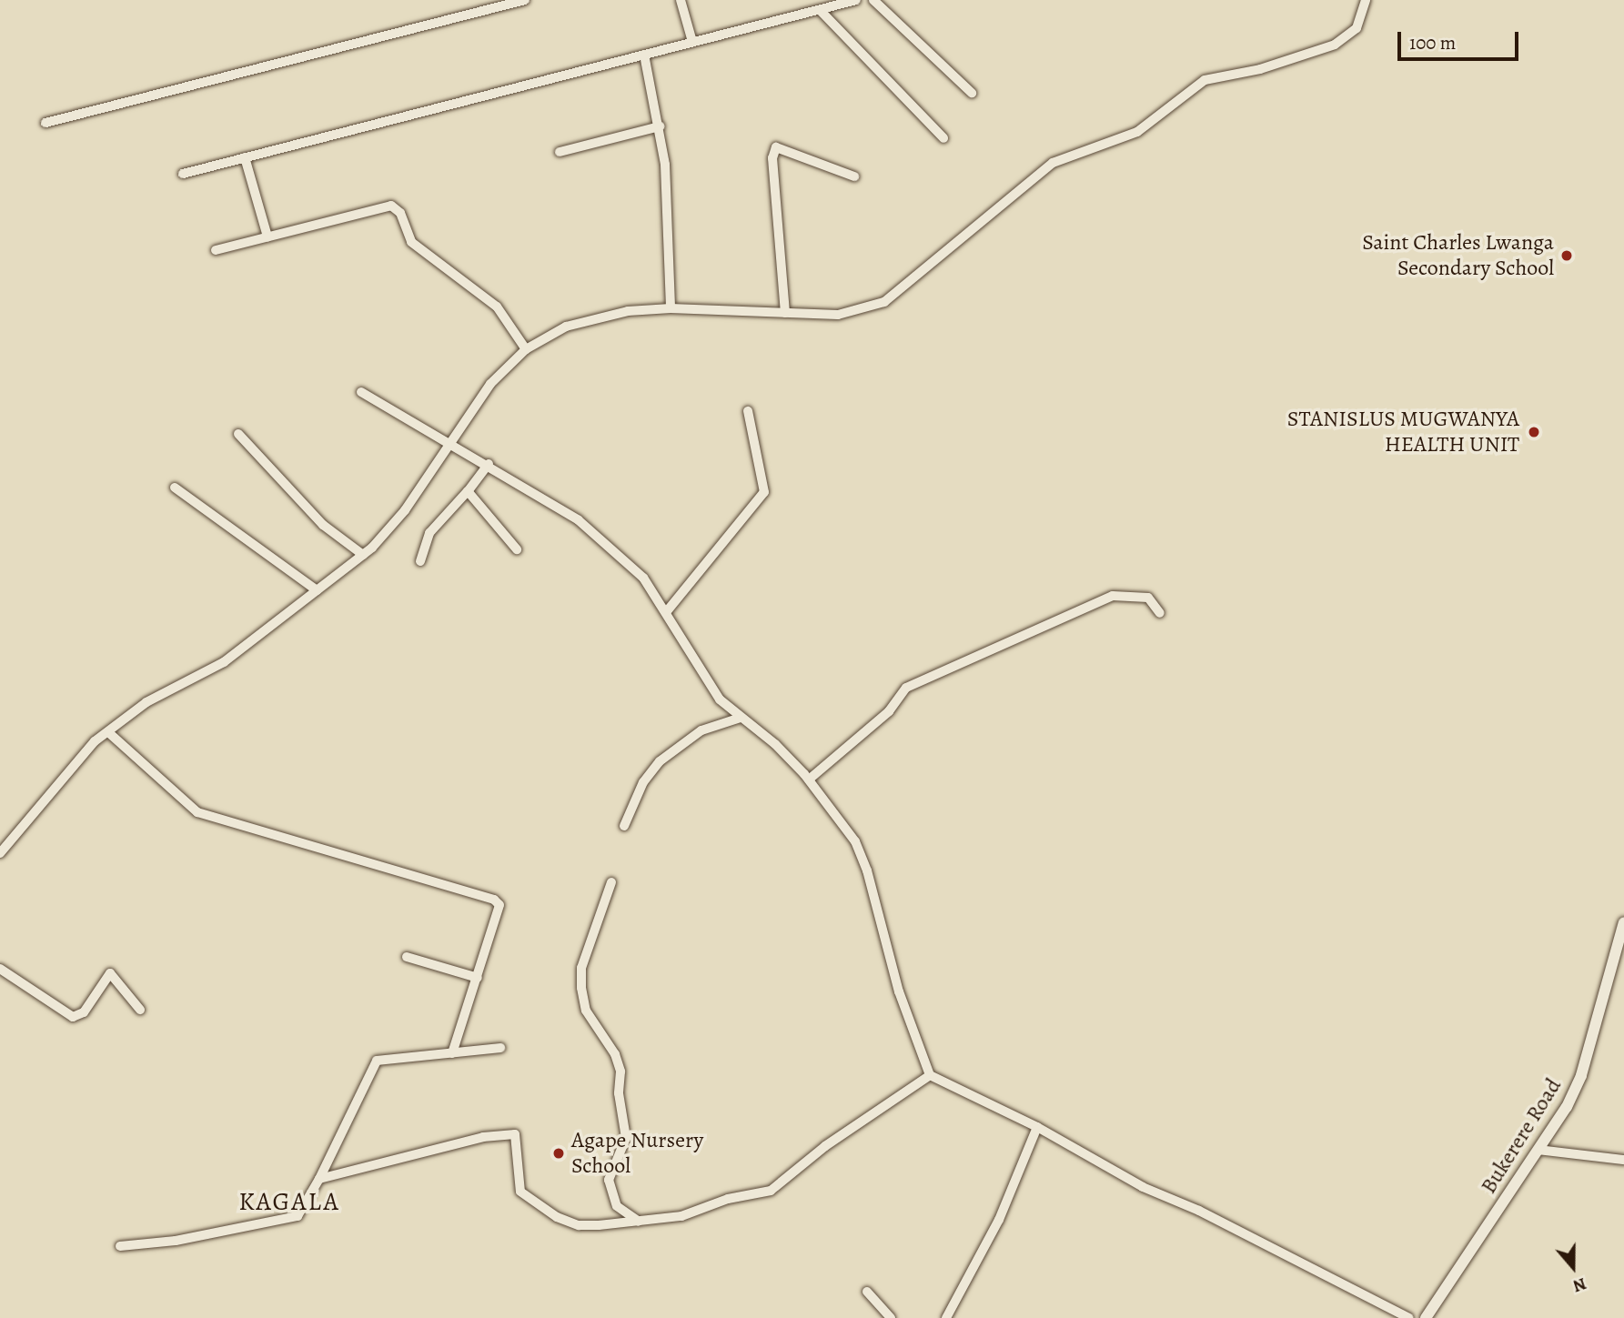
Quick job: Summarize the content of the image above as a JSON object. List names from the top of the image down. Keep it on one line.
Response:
{"streets":{"street":["Bukerere Road"]},"districts":["KAGALA"],"places":["Saint Charles Lwanga Secondary School","STANISLUS MUGWANYA HEALTH UNIT","Agape Nursery School"],"scale_bar":"100 m","north":"bottom"}
